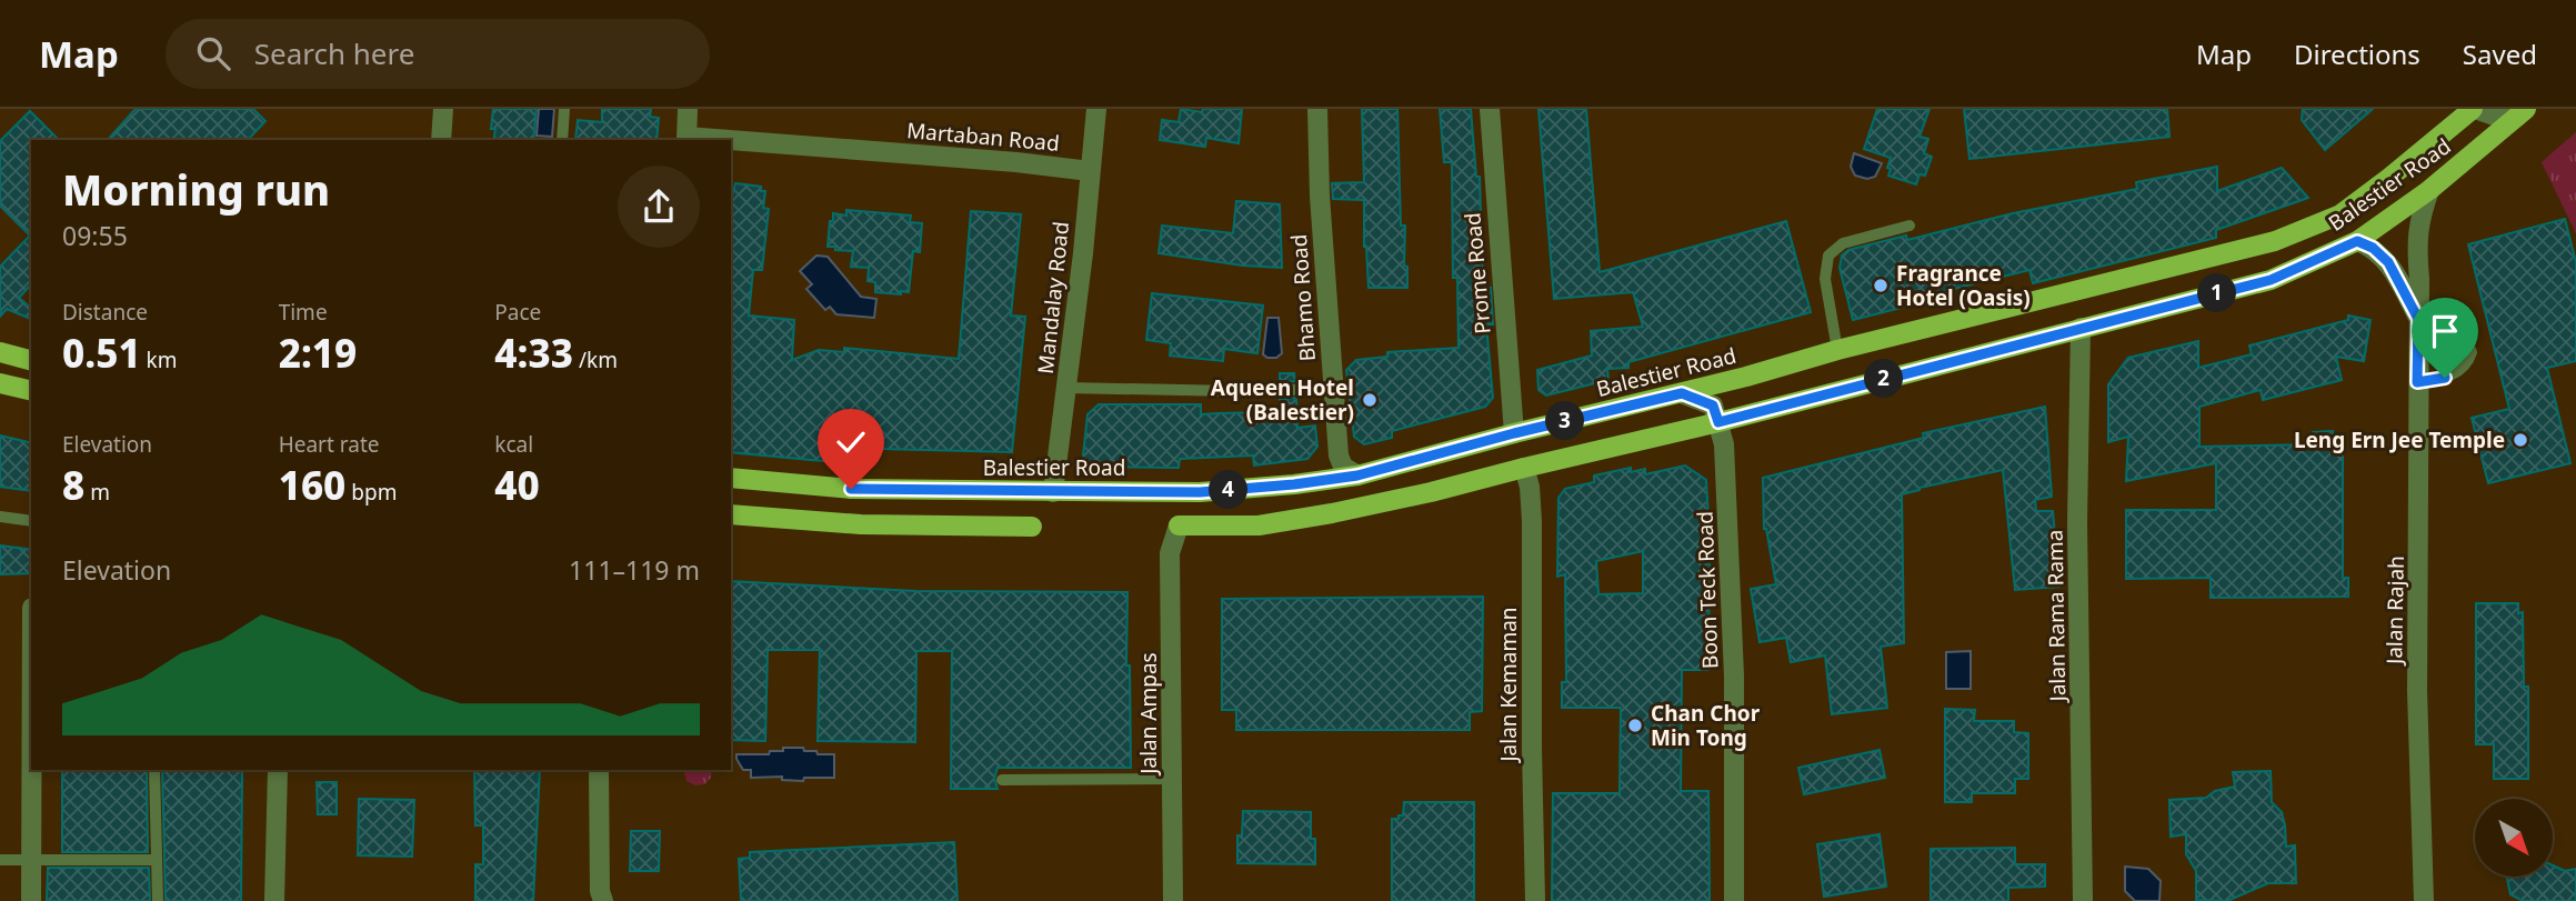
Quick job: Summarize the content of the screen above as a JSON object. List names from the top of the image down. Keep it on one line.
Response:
{"streets":{"main road":["Balestier Road"],"street":["Martaban Road","Prome Road","Mandalay Road","Bhamo Road","Boon Teck Road","Jalan Rajah","Jalan Rama Rama","Jalan Kemaman","Jalan Ampas"]},"crossings":[["Martaban Road","Mandalay Road"],["Balestier Road","Prome Road"],["Balestier Road","Mandalay Road"],["Balestier Road","Bhamo Road"],["Balestier Road","Boon Teck Road"],["Balestier Road","Jalan Rajah"],["Balestier Road","Jalan Rama Rama"],["Balestier Road","Jalan Kemaman"],["Balestier Road","Jalan Ampas"]],"places":["Fragrance Hotel (Oasis)","Aqueen Hotel (Balestier)","Leng Ern Jee Temple","Chan Chor Min Tong"],"north":"bottom right","page":{"header":"Map","search":"Search here","nav":["Map","Directions","Saved"],"heading":["Morning run","09:55"],"stats":[["Distance","0.51 km"],["Time","2:19"],["Pace","4:33 /km"],["Elevation","8 m"],["Heart rate","160 bpm"],["kcal","40"]],"pins":["1","2","3","4"],"chart":["Elevation","111–119 m"]}}
